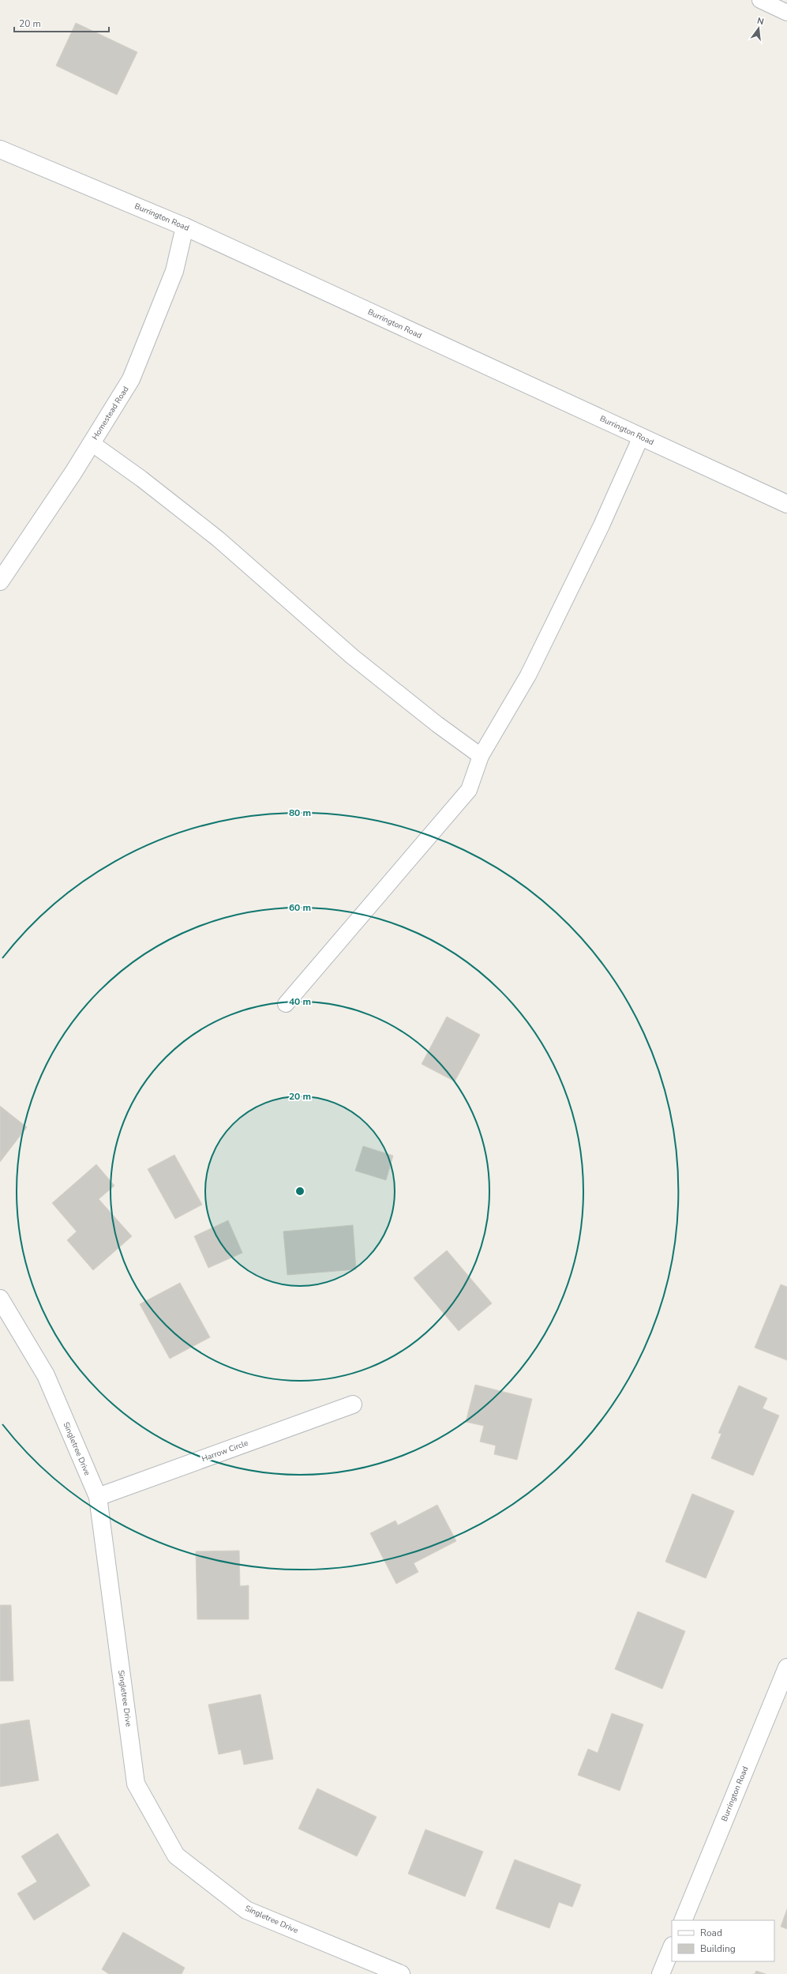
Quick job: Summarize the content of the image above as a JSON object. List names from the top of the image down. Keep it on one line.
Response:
{"streets":{"street":["Burrington Road","Homestead Road","Singletree Drive","Harrow Circle"]},"crossings":[["Burrington Road","Homestead Road"],["Singletree Drive","Harrow Circle"]],"legend":["Road","Building"],"scale_bar":"20 m","north":"top","rings":["80 m","60 m","40 m","20 m"]}
